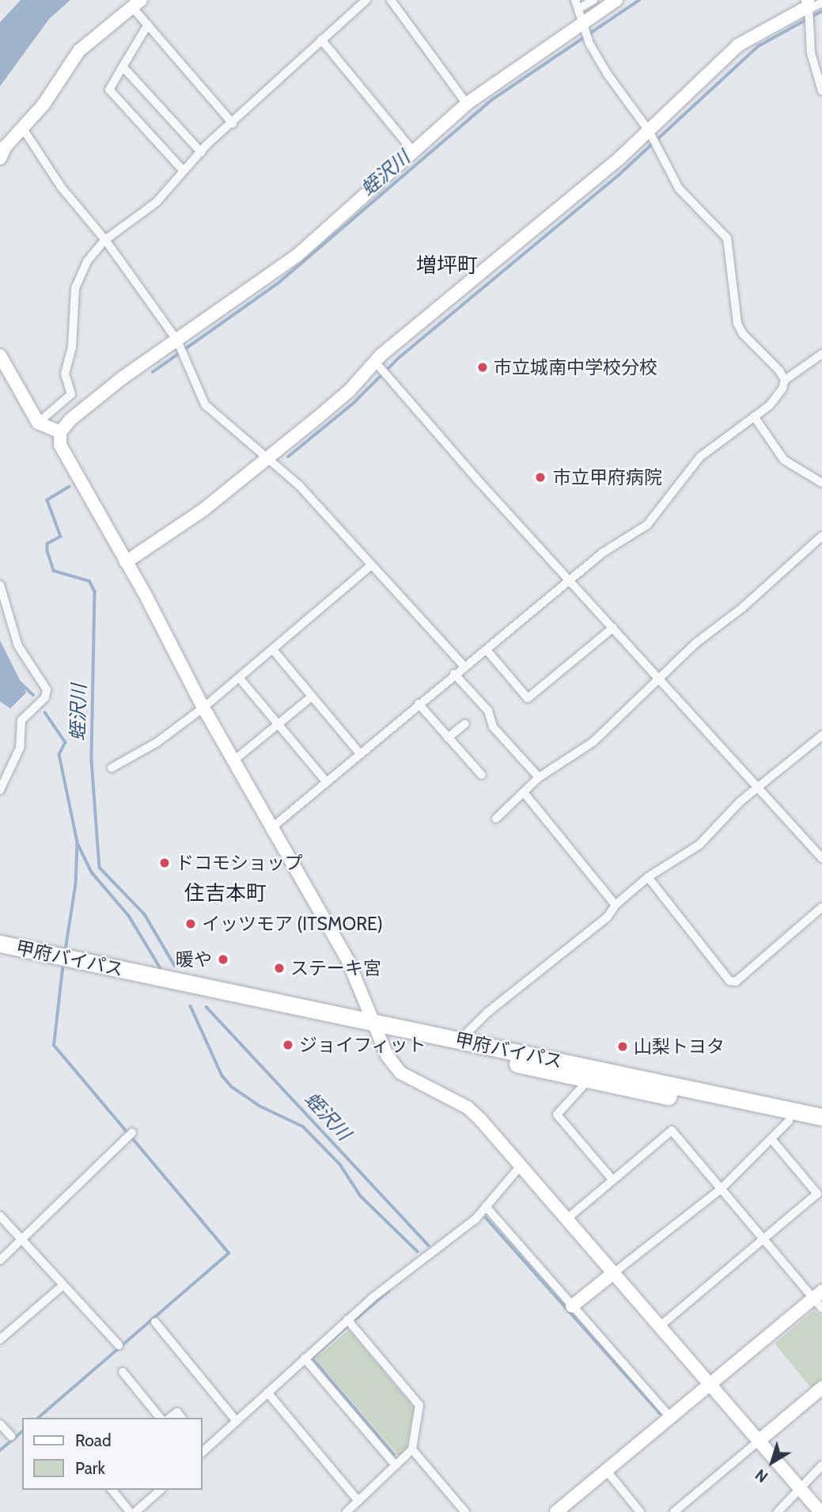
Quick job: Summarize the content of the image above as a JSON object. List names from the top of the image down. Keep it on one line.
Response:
{"streets":{"highway":["甲府バイパス"]},"districts":["増坪町","住吉本町"],"water":["蛭沢川"],"places":["市立城南中学校分校","市立甲府病院","ドコモショップ","イッツモア (ITSMORE)","暖や","ステーキ宮","ジョイフィット","山梨トヨタ"],"legend":["Road","Park"],"north":"bottom left"}
